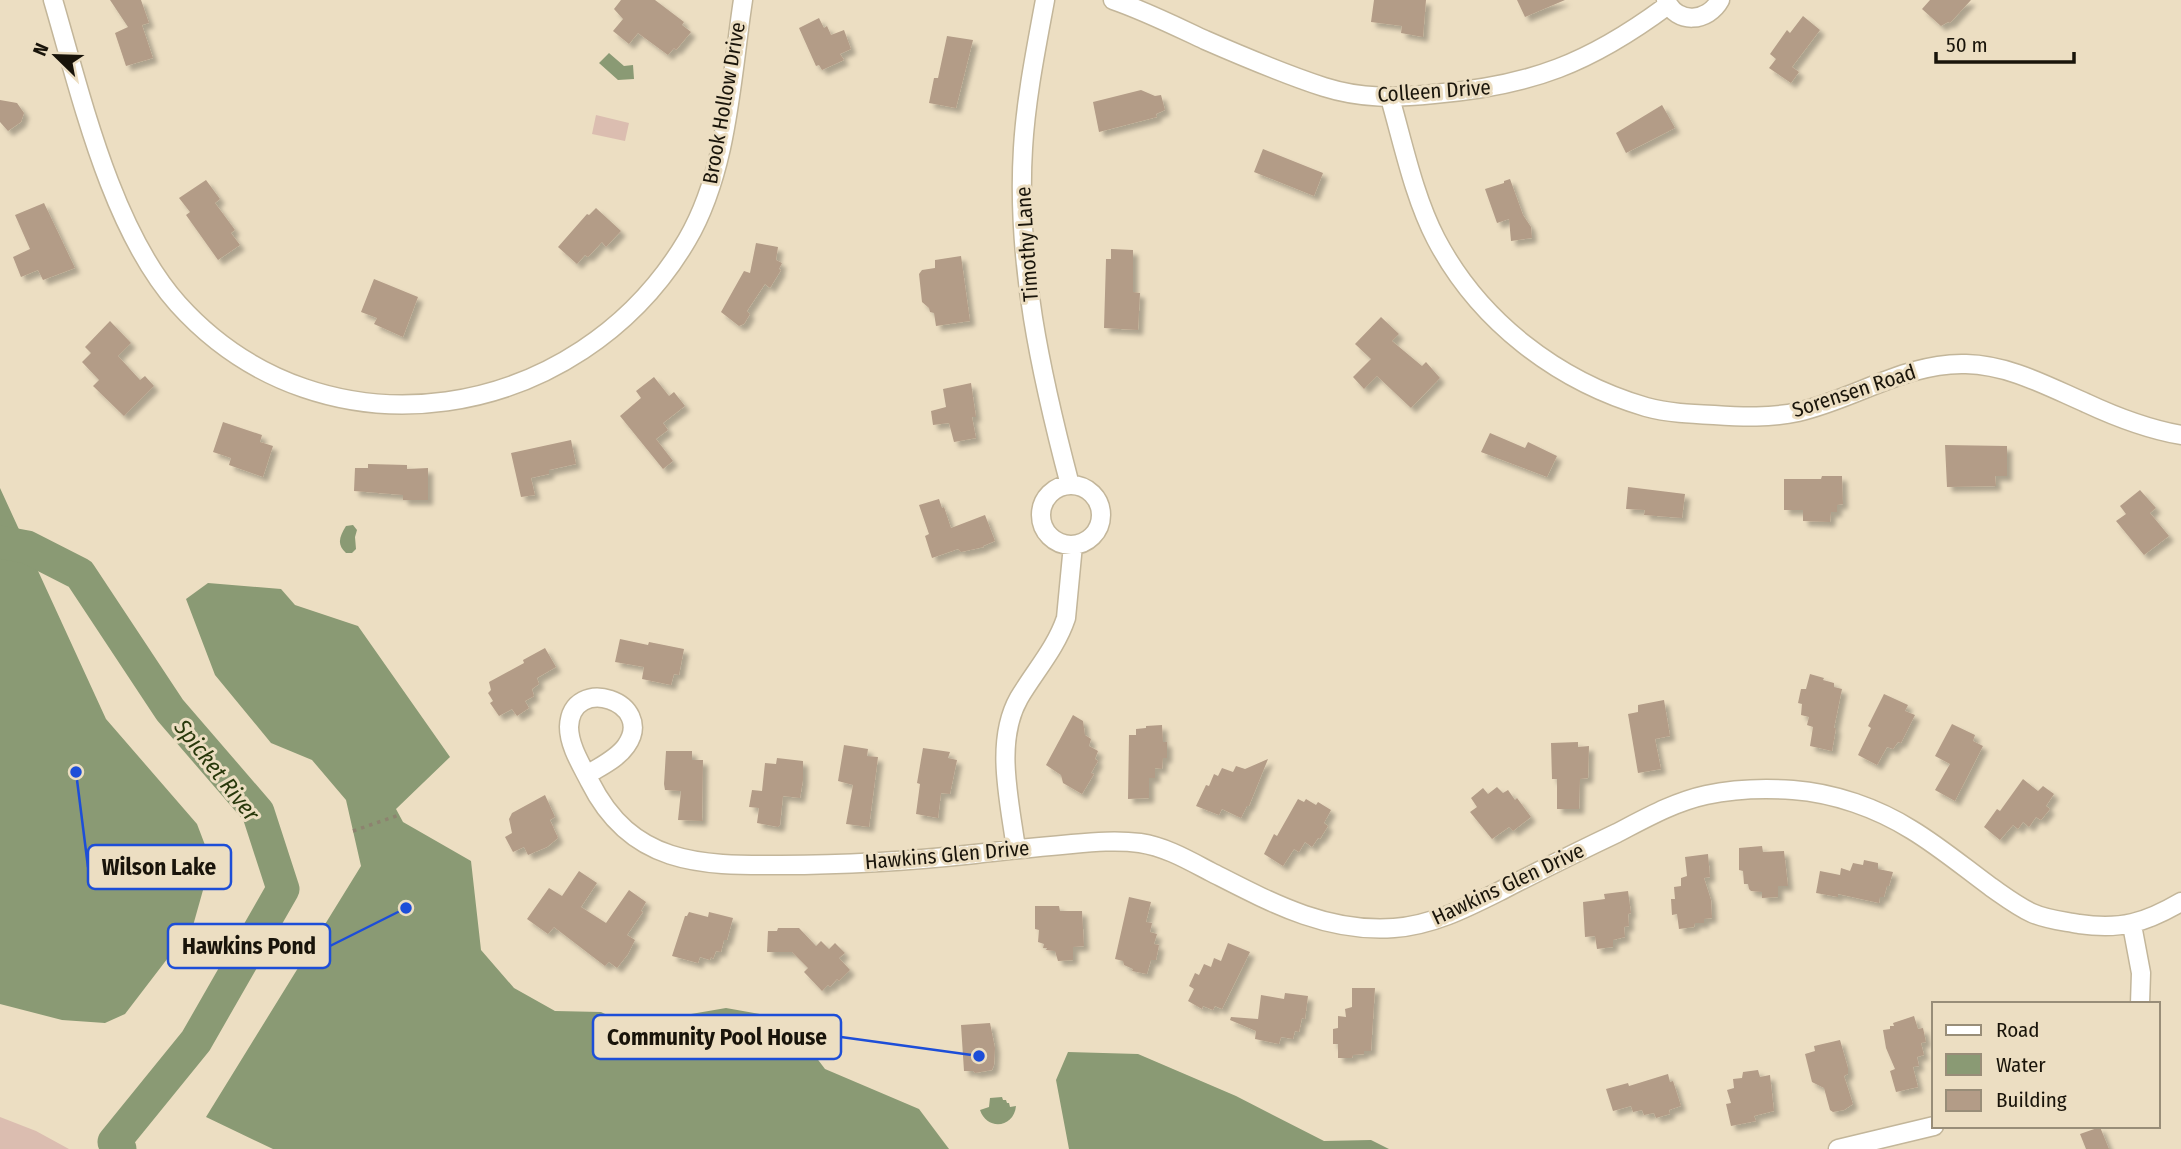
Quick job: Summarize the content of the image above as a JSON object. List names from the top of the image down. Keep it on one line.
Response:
{"streets":{"street":["Colleen Drive","Brook Hollow Drive","Timothy Lane","Sorensen Road","Hawkins Glen Drive"]},"crossings":[["Colleen Drive","Sorensen Road"]],"water":["Spicket River"],"places":["Wilson Lake","Hawkins Pond","Community Pool House"],"legend":["Road","Water","Building"],"scale_bar":"50 m","north":"top left"}
